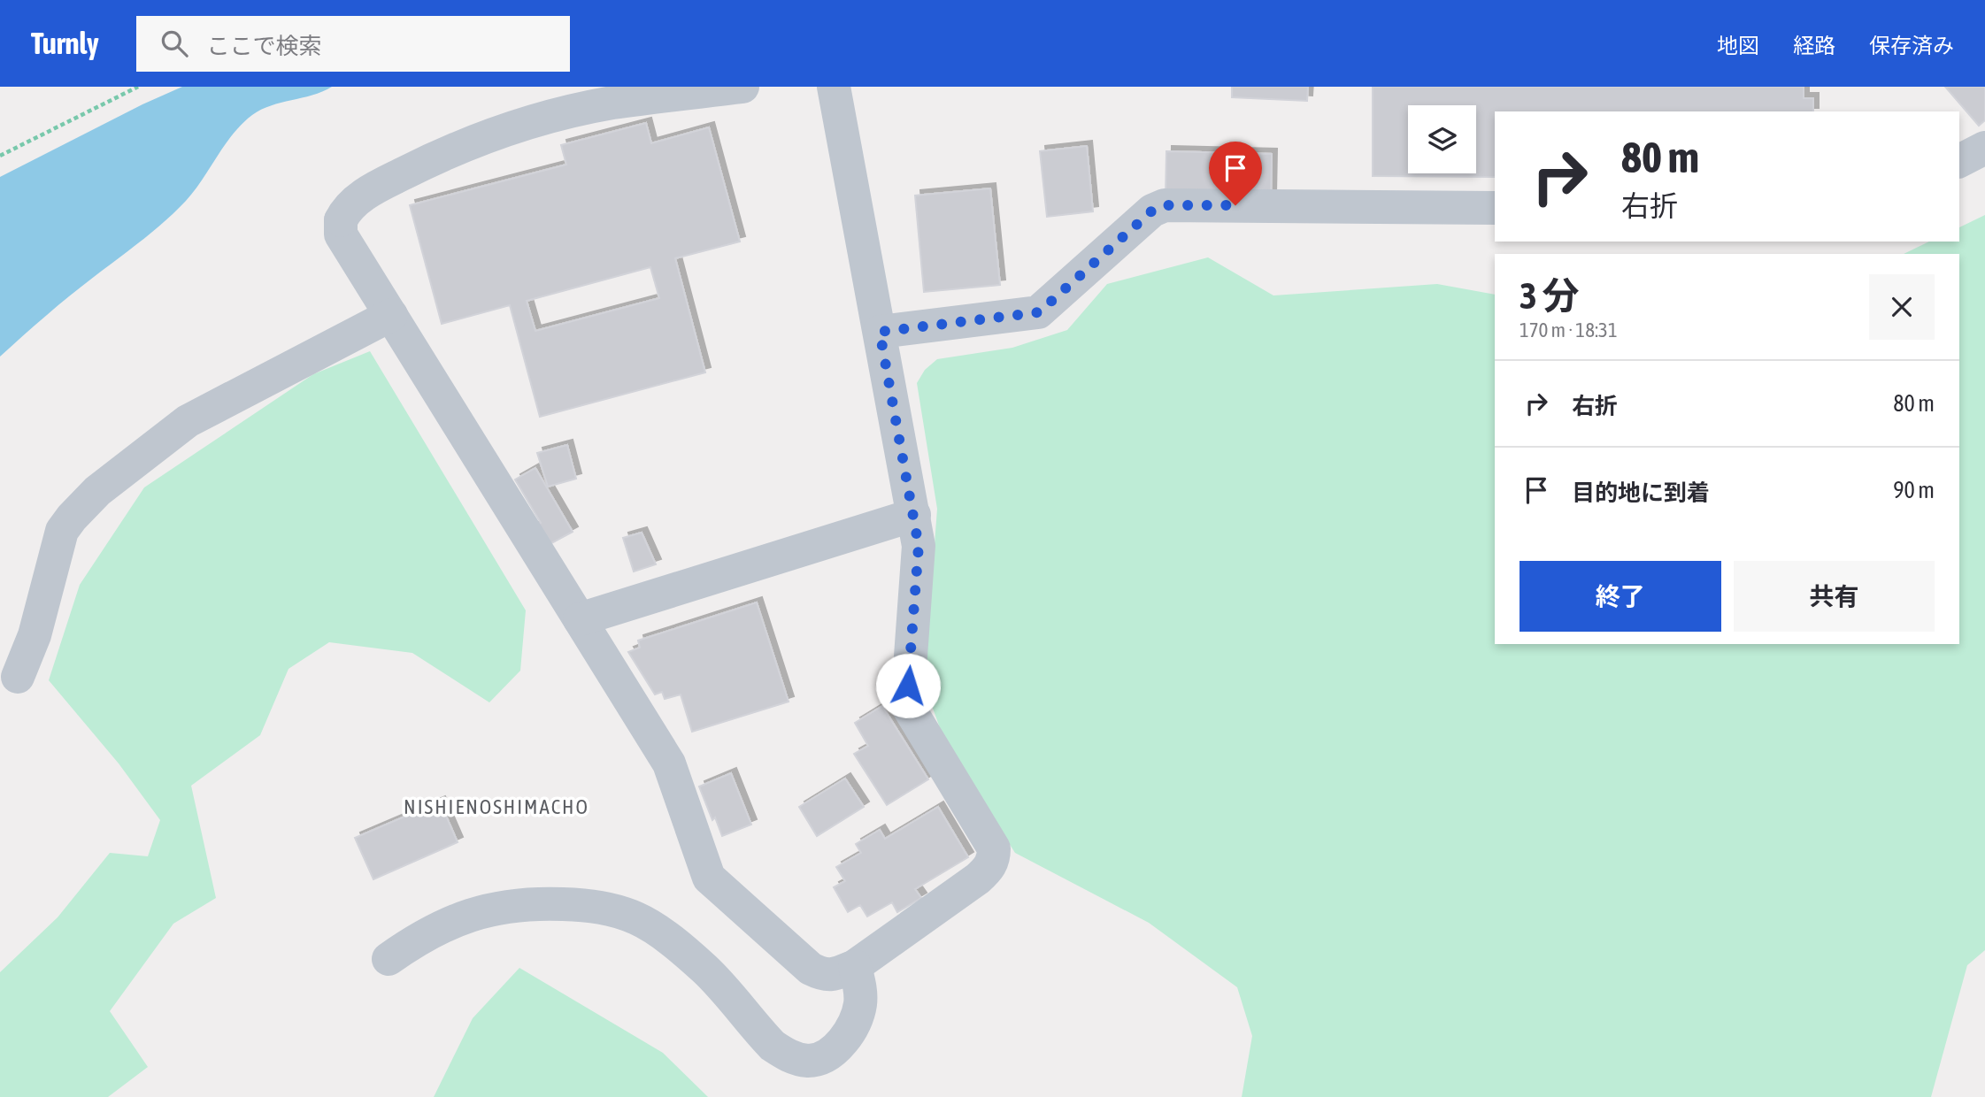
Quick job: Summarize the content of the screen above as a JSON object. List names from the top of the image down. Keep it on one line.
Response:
{"districts":["NISHIENOSHIMACHO"],"page":{"header":"Turnly","search":"ここで検索","nav":["地図","経路","保存済み"],"turn":["80 m","右折"],"heading":["3 分","170 m · 18:31"],"list":[{"name":"右折","value":"80 m"},{"name":"目的地に到着","value":"90 m"}],"buttons":["終了","共有"]}}
